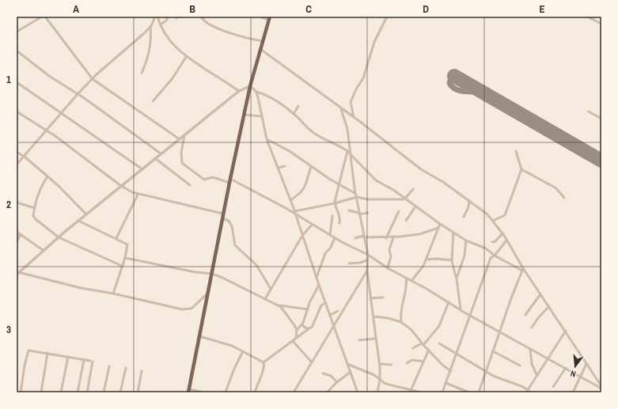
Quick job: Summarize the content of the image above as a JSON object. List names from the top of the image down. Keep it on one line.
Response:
{"north":"bottom","grid":{"columns":["A","B","C","D","E"],"rows":["1","2","3"]}}
